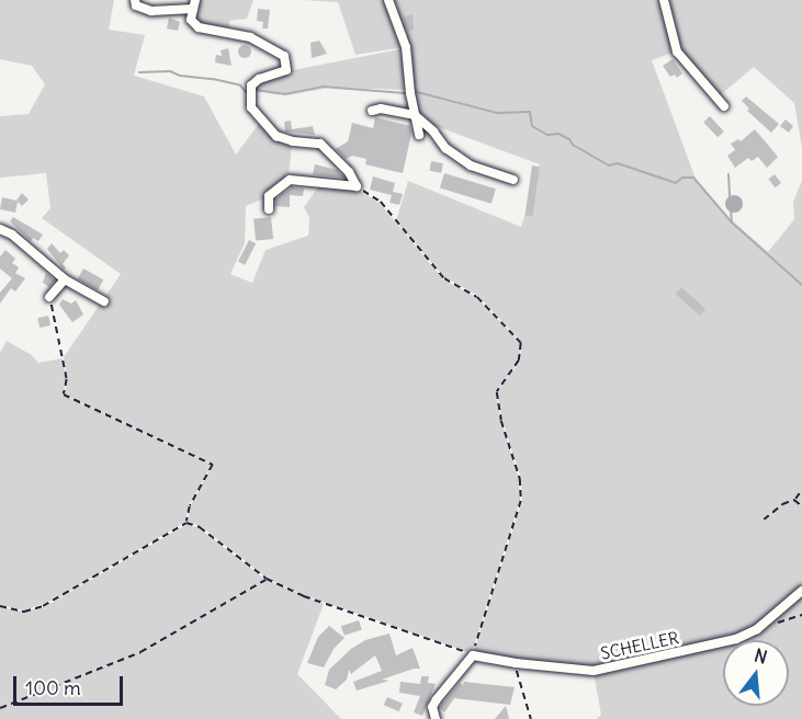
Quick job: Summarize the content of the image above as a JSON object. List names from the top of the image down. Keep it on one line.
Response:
{"streets":{"street":["SCHELLER"]},"scale_bar":"100 m","north":"top"}
